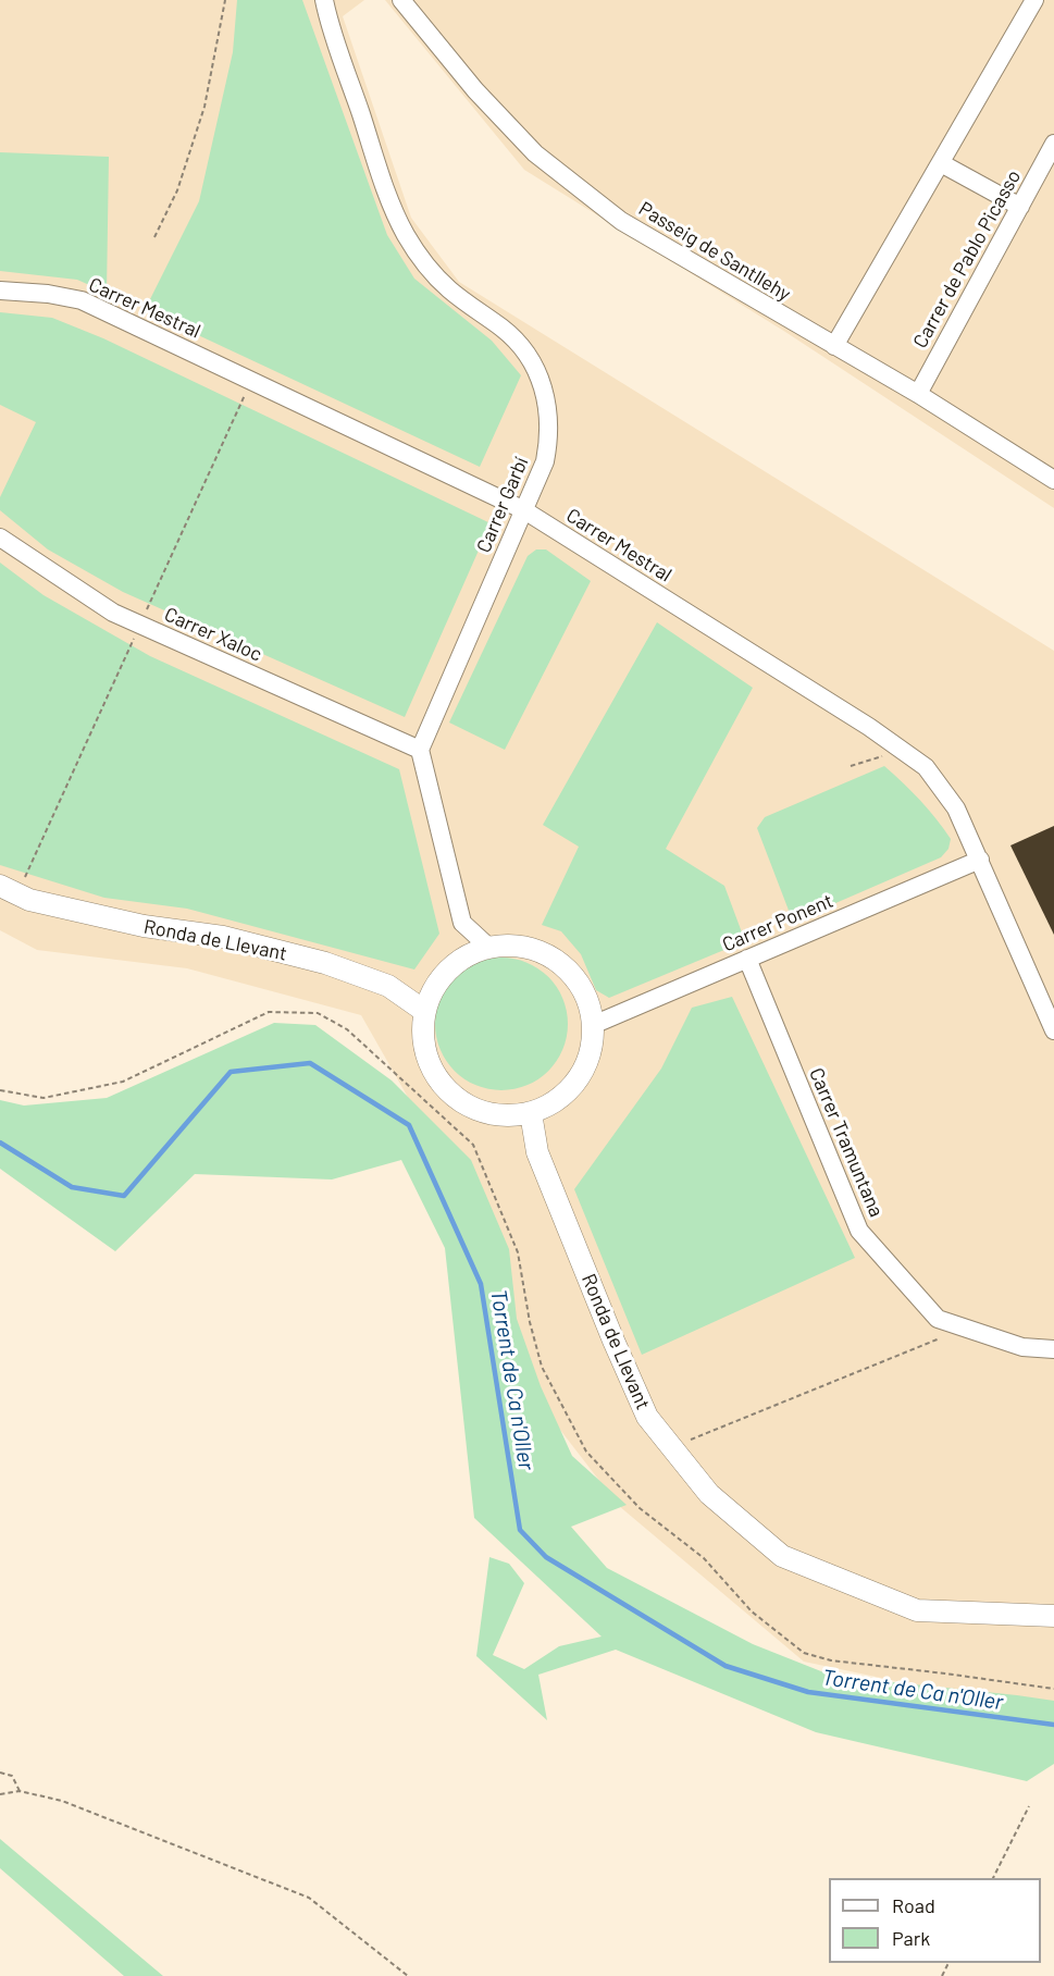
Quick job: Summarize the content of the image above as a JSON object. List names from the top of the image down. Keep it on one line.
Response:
{"streets":{"main road":["Ronda de Llevant"],"street":["Passeig de Santllehy","Carrer de Pablo Picasso","Carrer Mestral","Carrer Garbí","Carrer Xaloc","Carrer Ponent","Carrer Tramuntana"]},"crossings":[["Passeig de Santllehy","Carrer de Pablo Picasso"],["Carrer Mestral","Carrer Garbí"],["Carrer Mestral","Carrer Ponent"],["Carrer Garbí","Carrer Xaloc"],["Carrer Ponent","Ronda de Llevant"],["Carrer Ponent","Carrer Tramuntana"]],"water":["Torrent de Ca n'Oller"],"legend":["Road","Park"]}
